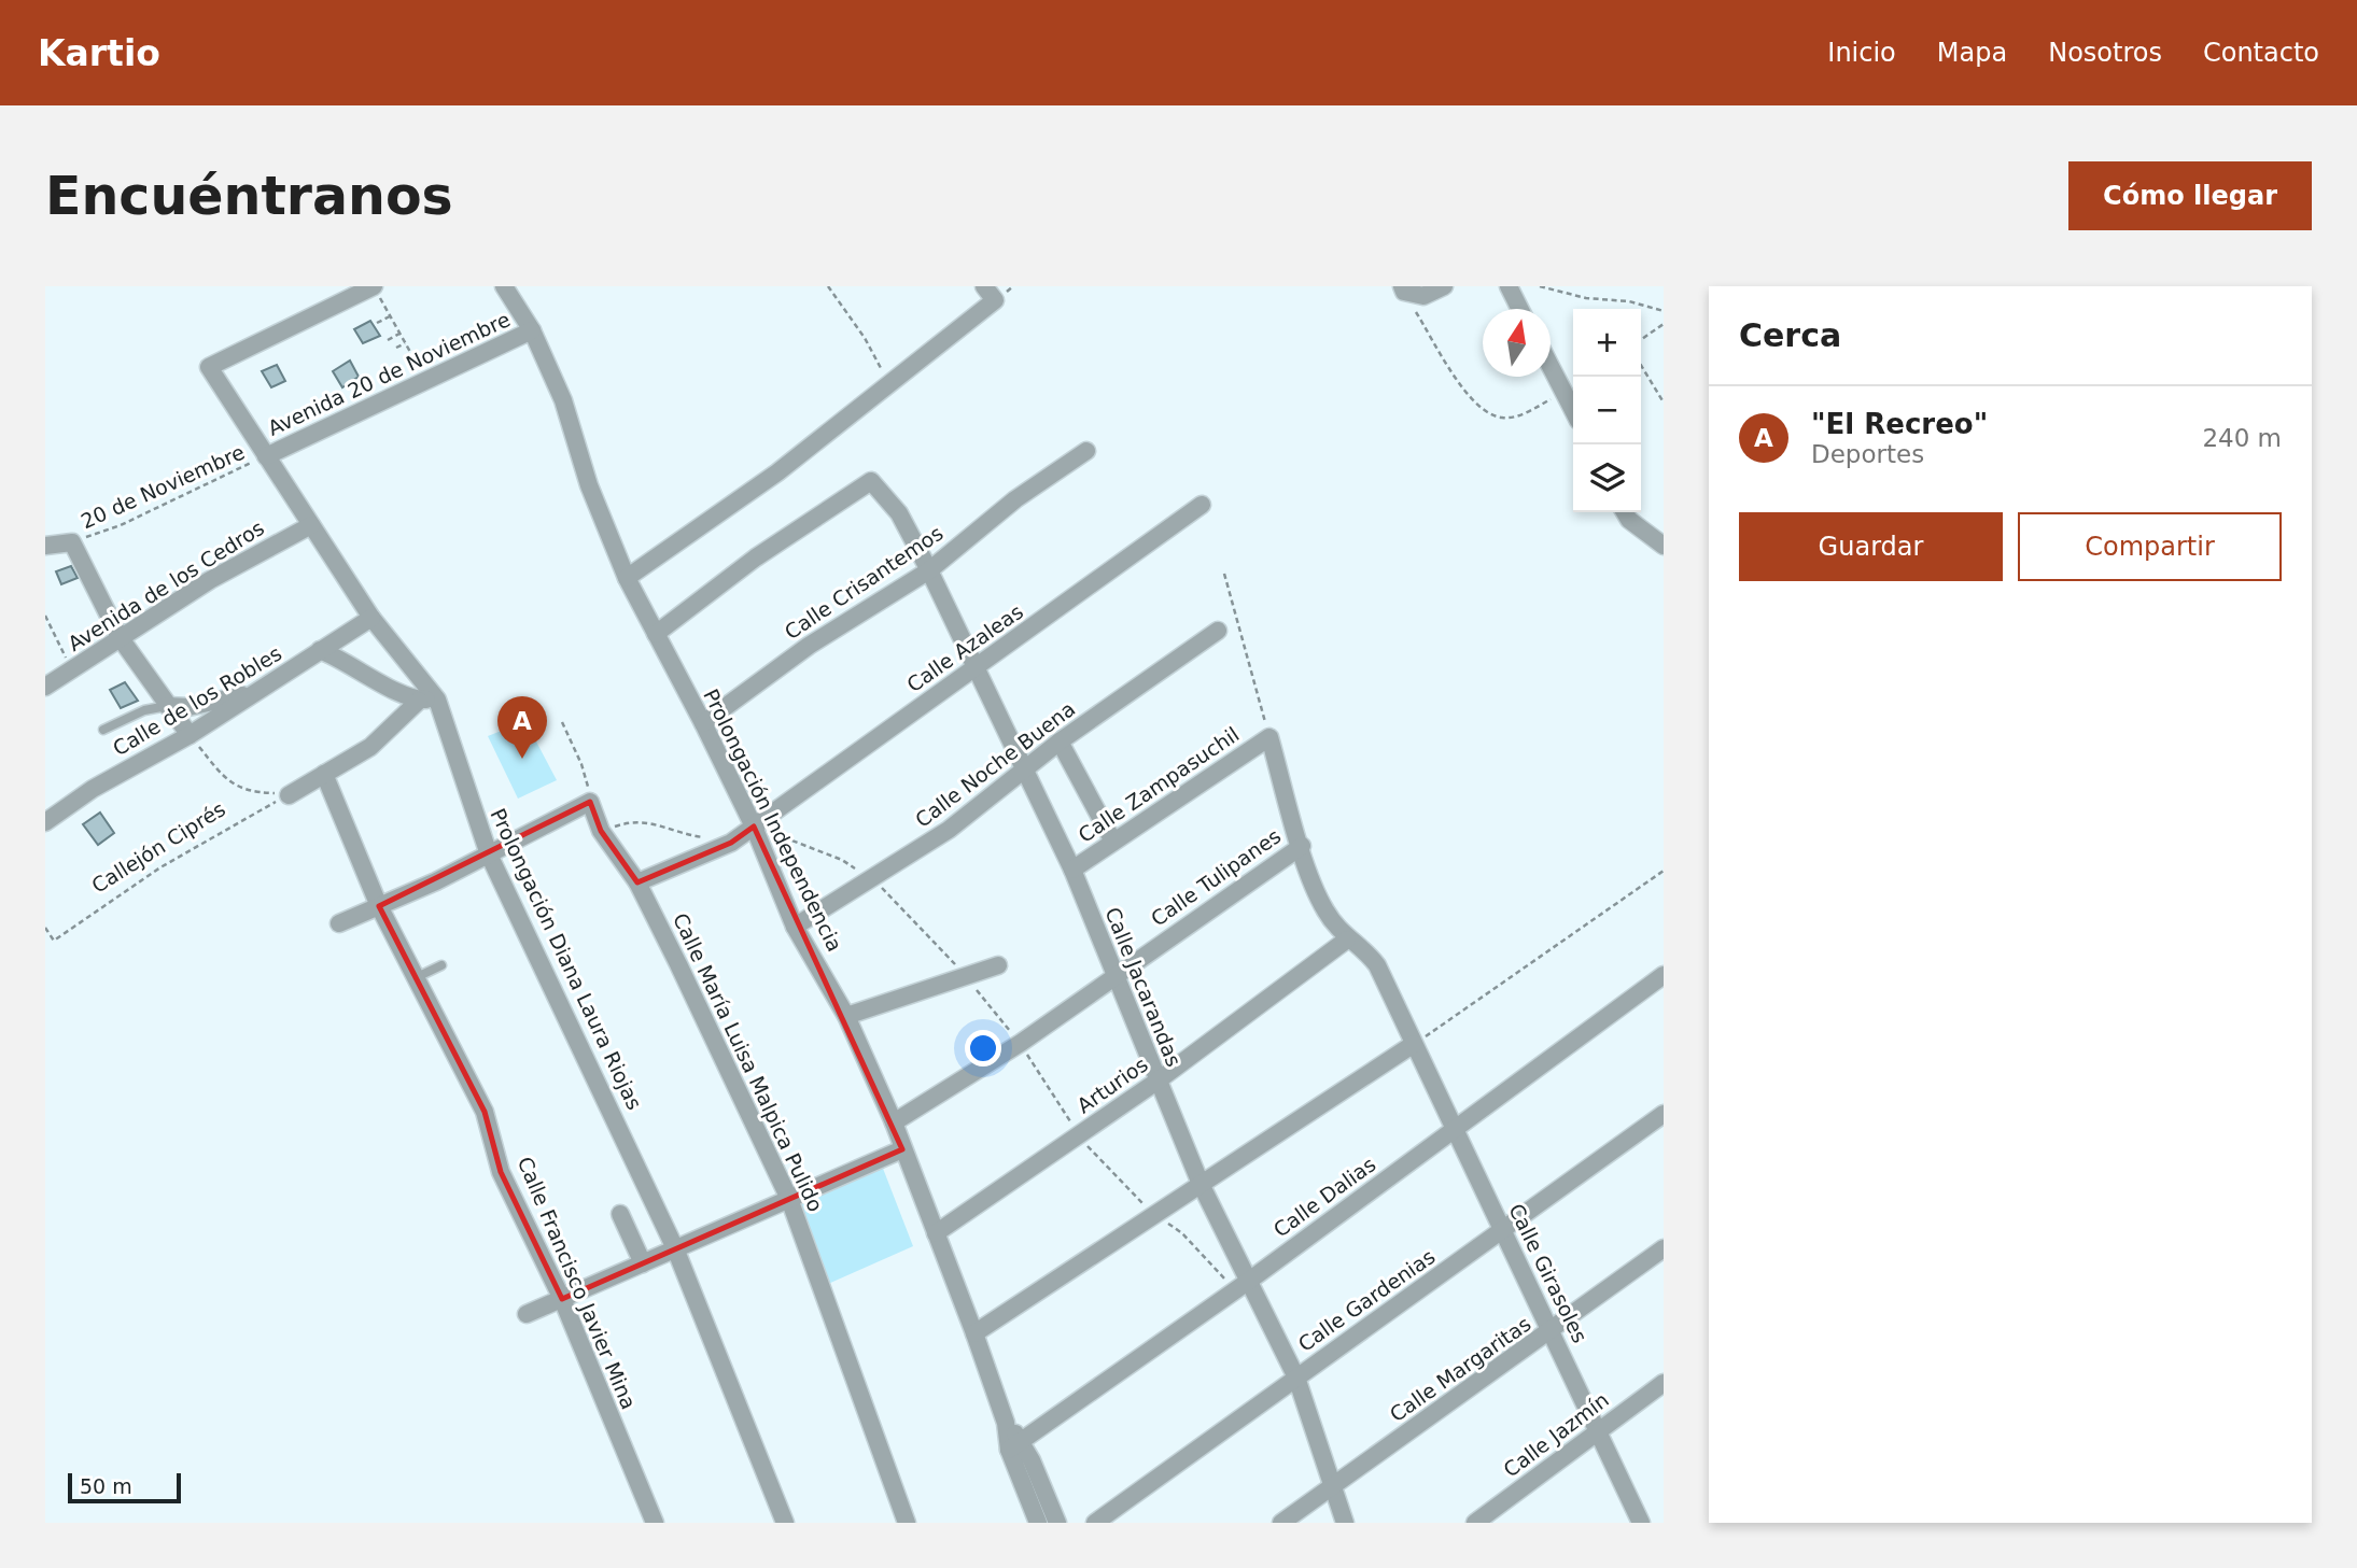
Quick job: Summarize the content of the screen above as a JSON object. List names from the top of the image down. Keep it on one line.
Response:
{"streets":{"street":["Avenida 20 de Noviembre","Calle Crisantemos","Avenida de los Cedros","Calle Azaleas","Calle de los Robles","Calle Noche Buena","Calle Zampasuchil","Prolongación Independencia","Calle Tulipanes","Prolongación Diana Laura Riojas","Calle Jacarandas","Calle María Luisa Malpica Pulido","Arturios","Calle Dalias","Calle Girasoles","Calle Francisco Javier Mina","Calle Gardenias","Calle Margaritas","Calle Jazmín"],"path":["20 de Noviembre","Callejón Ciprés"]},"crossings":[["Avenida 20 de Noviembre","20 de Noviembre"],["Avenida 20 de Noviembre","Prolongación Independencia"],["Avenida 20 de Noviembre","Prolongación Diana Laura Riojas"],["20 de Noviembre","Prolongación Diana Laura Riojas"],["Calle Crisantemos","Prolongación Independencia"],["Calle Crisantemos","Calle Jacarandas"],["Avenida de los Cedros","Prolongación Diana Laura Riojas"],["Calle Azaleas","Prolongación Independencia"],["Calle Azaleas","Calle Jacarandas"],["Calle Azaleas","Calle María Luisa Malpica Pulido"],["Calle de los Robles","Prolongación Diana Laura Riojas"],["Calle Noche Buena","Prolongación Independencia"],["Calle Noche Buena","Calle Jacarandas"],["Calle Zampasuchil","Calle Jacarandas"],["Calle Zampasuchil","Calle Girasoles"],["Prolongación Independencia","Calle Tulipanes"],["Prolongación Independencia","Calle Jacarandas"],["Prolongación Independencia","Arturios"],["Prolongación Independencia","Calle Dalias"],["Calle Tulipanes","Calle Jacarandas"],["Calle Tulipanes","Calle Girasoles"],["Calle Jacarandas","Arturios"],["Calle Jacarandas","Calle Dalias"],["Calle Jacarandas","Calle Gardenias"],["Calle Jacarandas","Calle Margaritas"],["Arturios","Calle Girasoles"],["Calle Dalias","Calle Girasoles"],["Calle Girasoles","Calle Gardenias"],["Calle Girasoles","Calle Margaritas"],["Calle Girasoles","Calle Jazmín"]],"scale_bar":"50 m","north":"top","page":{"header":"Kartio","nav":["Inicio","Mapa","Nosotros","Contacto"],"buttons":["Cómo llegar",["Guardar","Compartir"]],"title":"Encuéntranos","heading":"Cerca","map_buttons":["+","−"],"list":[{"mark":"A","name":"\"El Recreo\"","note":"Deportes","value":"240 m"}],"pins":"A","scale":"50 m"}}
